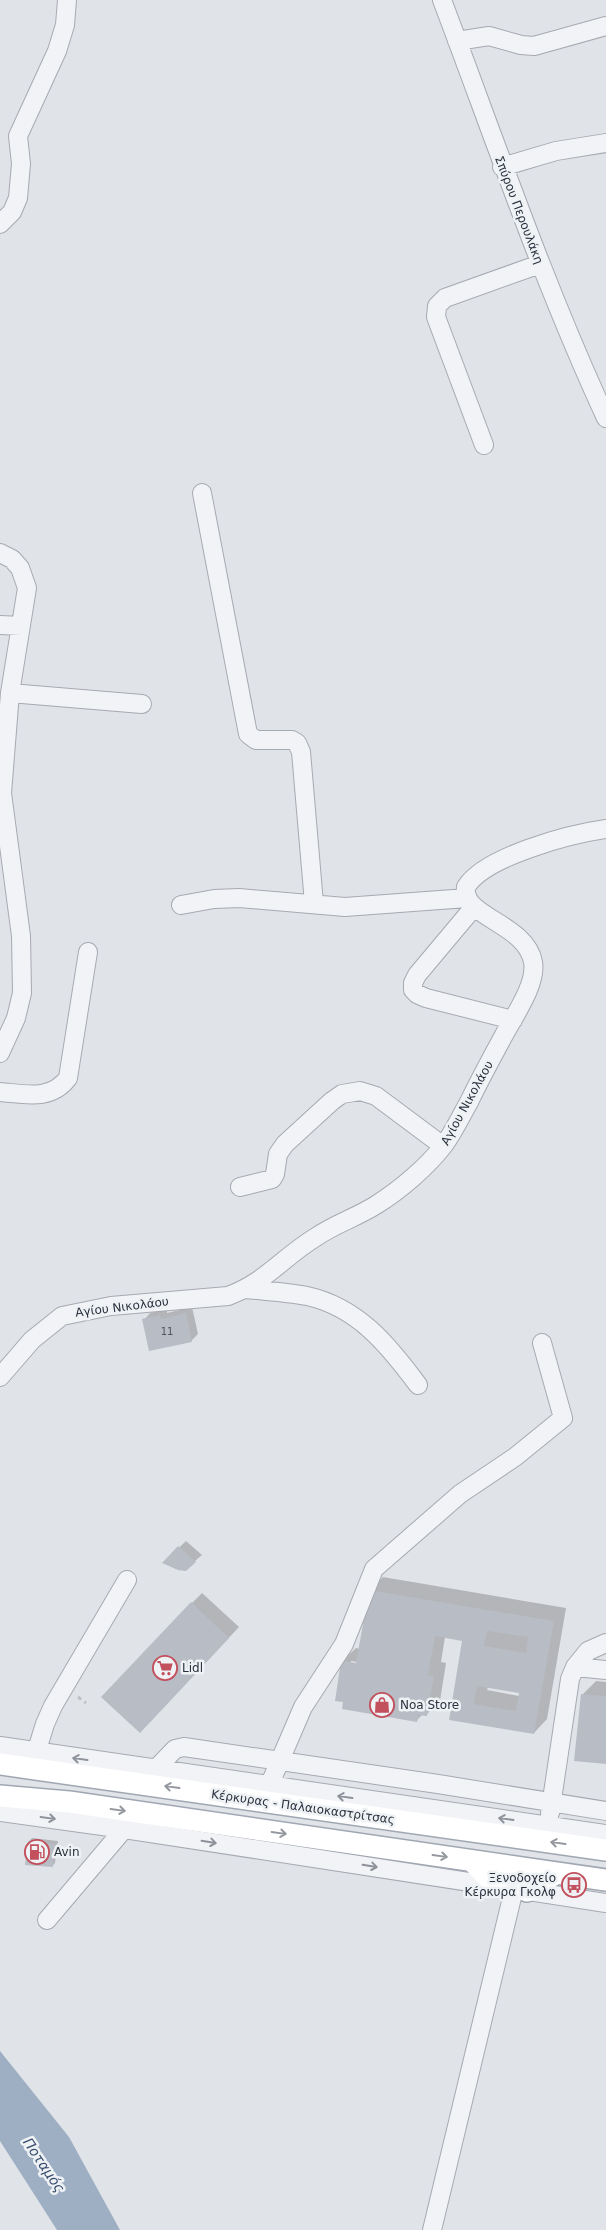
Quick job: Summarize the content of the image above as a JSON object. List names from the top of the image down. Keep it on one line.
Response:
{"streets":{"main road":["Κέρκυρας - Παλαιοκαστρίτσας"],"street":["Σπύρου Περουλάκη","Αγίου Νικολάου"]},"water":["Ποταμός"],"places":{"supermarket":["Lidl"],"shop":["Noa Store"],"fuel station":["Avin"],"bus stop":["Ξενοδοχείο Κέρκυρα Γκολφ"]},"house_numbers":["11"]}
